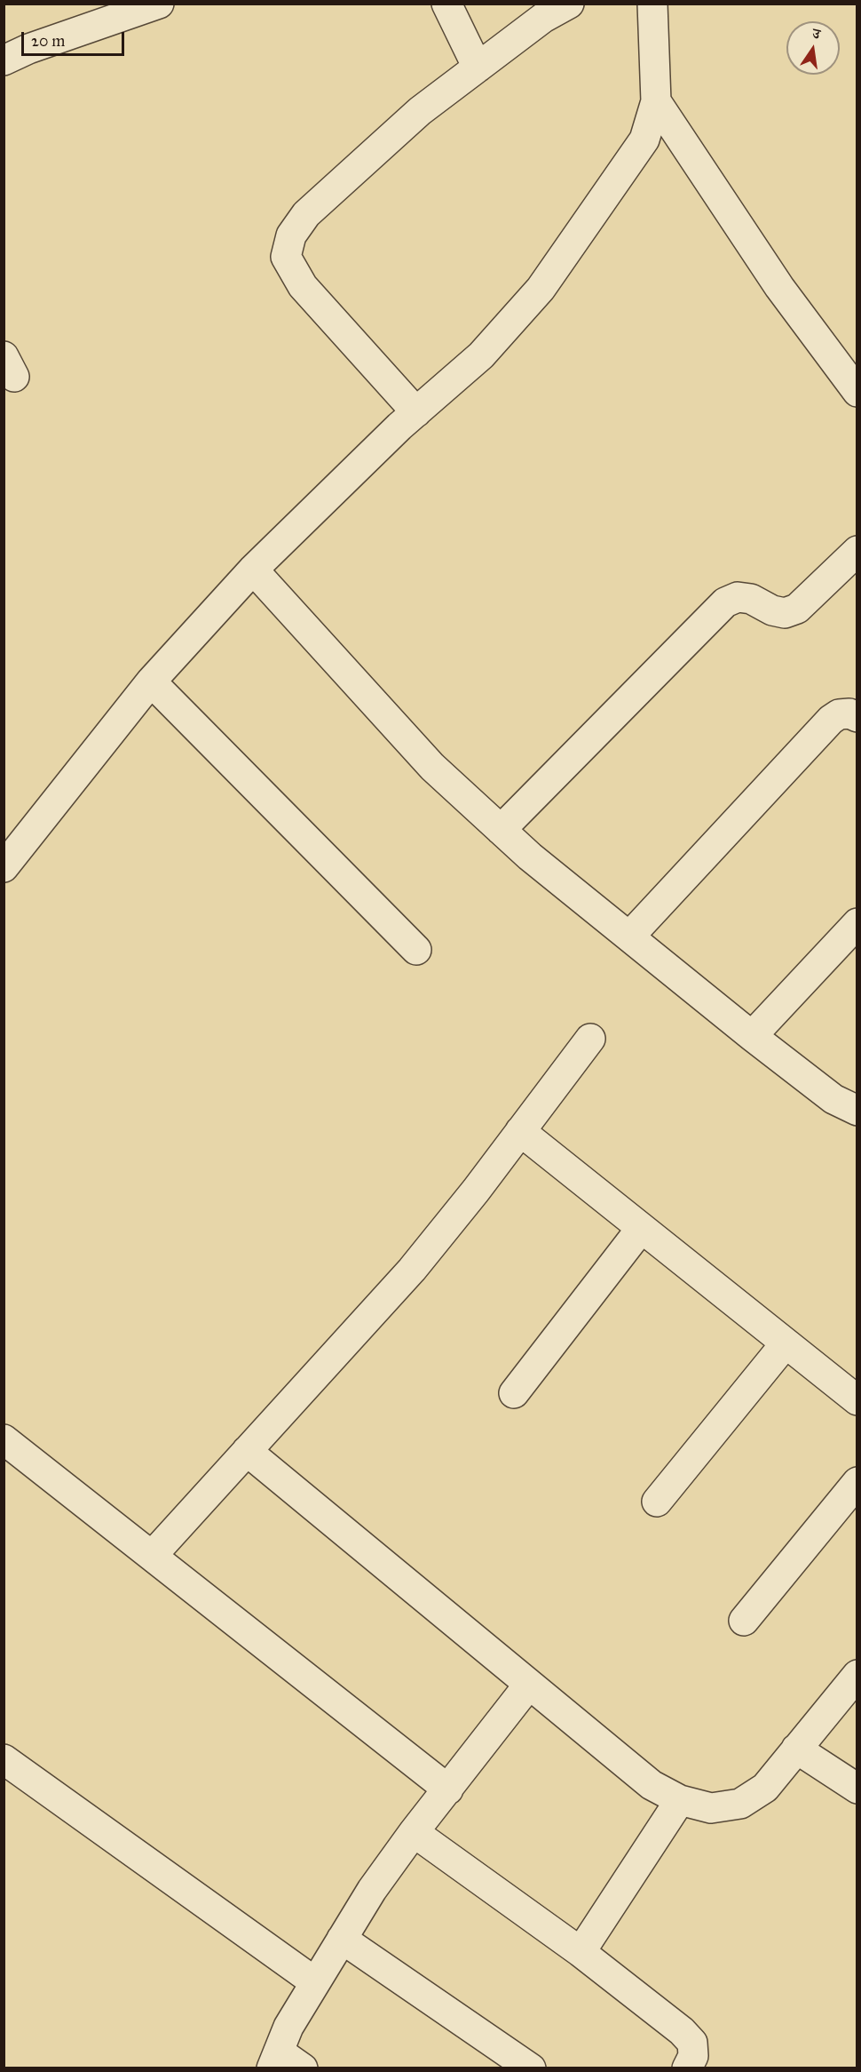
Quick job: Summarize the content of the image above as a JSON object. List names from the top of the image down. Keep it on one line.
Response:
{"scale_bar":"20 m","north":"top"}
